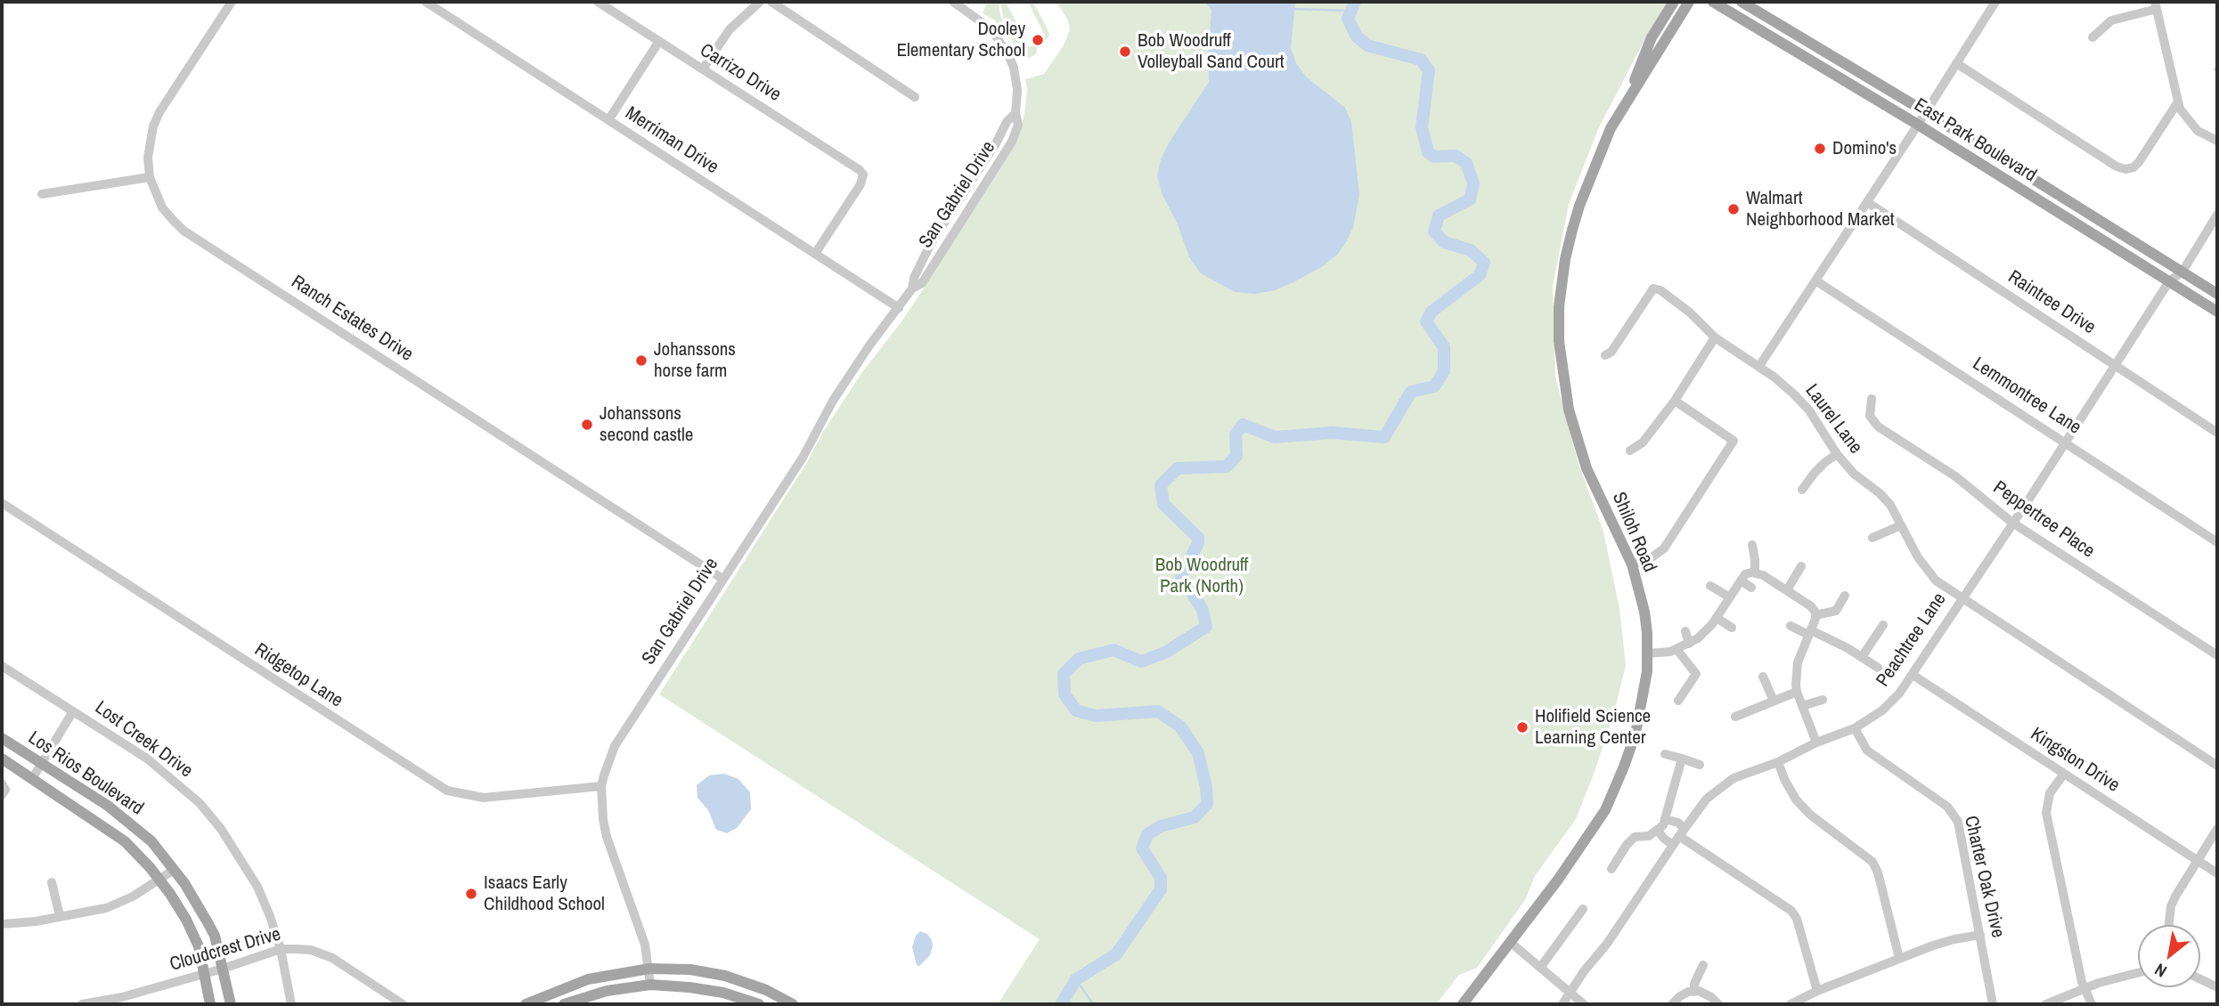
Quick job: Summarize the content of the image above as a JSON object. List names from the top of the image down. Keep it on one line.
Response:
{"streets":{"main road":["East Park Boulevard","Shiloh Road","Los Rios Boulevard"],"street":["Carrizo Drive","Merriman Drive","San Gabriel Drive","Raintree Drive","Ranch Estates Drive","Lemmontree Lane","Laurel Lane","Peppertree Place","Peachtree Lane","Ridgetop Lane","Lost Creek Drive","Kingston Drive","Charter Oak Drive","Cloudcrest Drive"]},"crossings":[["Carrizo Drive","Merriman Drive"],["Merriman Drive","San Gabriel Drive"],["East Park Boulevard","Peachtree Lane"],["San Gabriel Drive","Ranch Estates Drive"],["San Gabriel Drive","Ridgetop Lane"],["Raintree Drive","Peachtree Lane"],["Lemmontree Lane","Peachtree Lane"],["Laurel Lane","Peachtree Lane"],["Peppertree Place","Peachtree Lane"],["Peachtree Lane","Kingston Drive"],["Peachtree Lane","Charter Oak Drive"],["Lost Creek Drive","Cloudcrest Drive"],["Los Rios Boulevard","Cloudcrest Drive"]],"parks":["Bob Woodruff Park (North)"],"places":["Dooley Elementary School","Bob Woodruff Volleyball Sand Court","Domino's","Walmart Neighborhood Market","Johanssons horse farm","Johanssons second castle","Holifield Science Learning Center","Isaacs Early Childhood School"],"north":"bottom left"}
